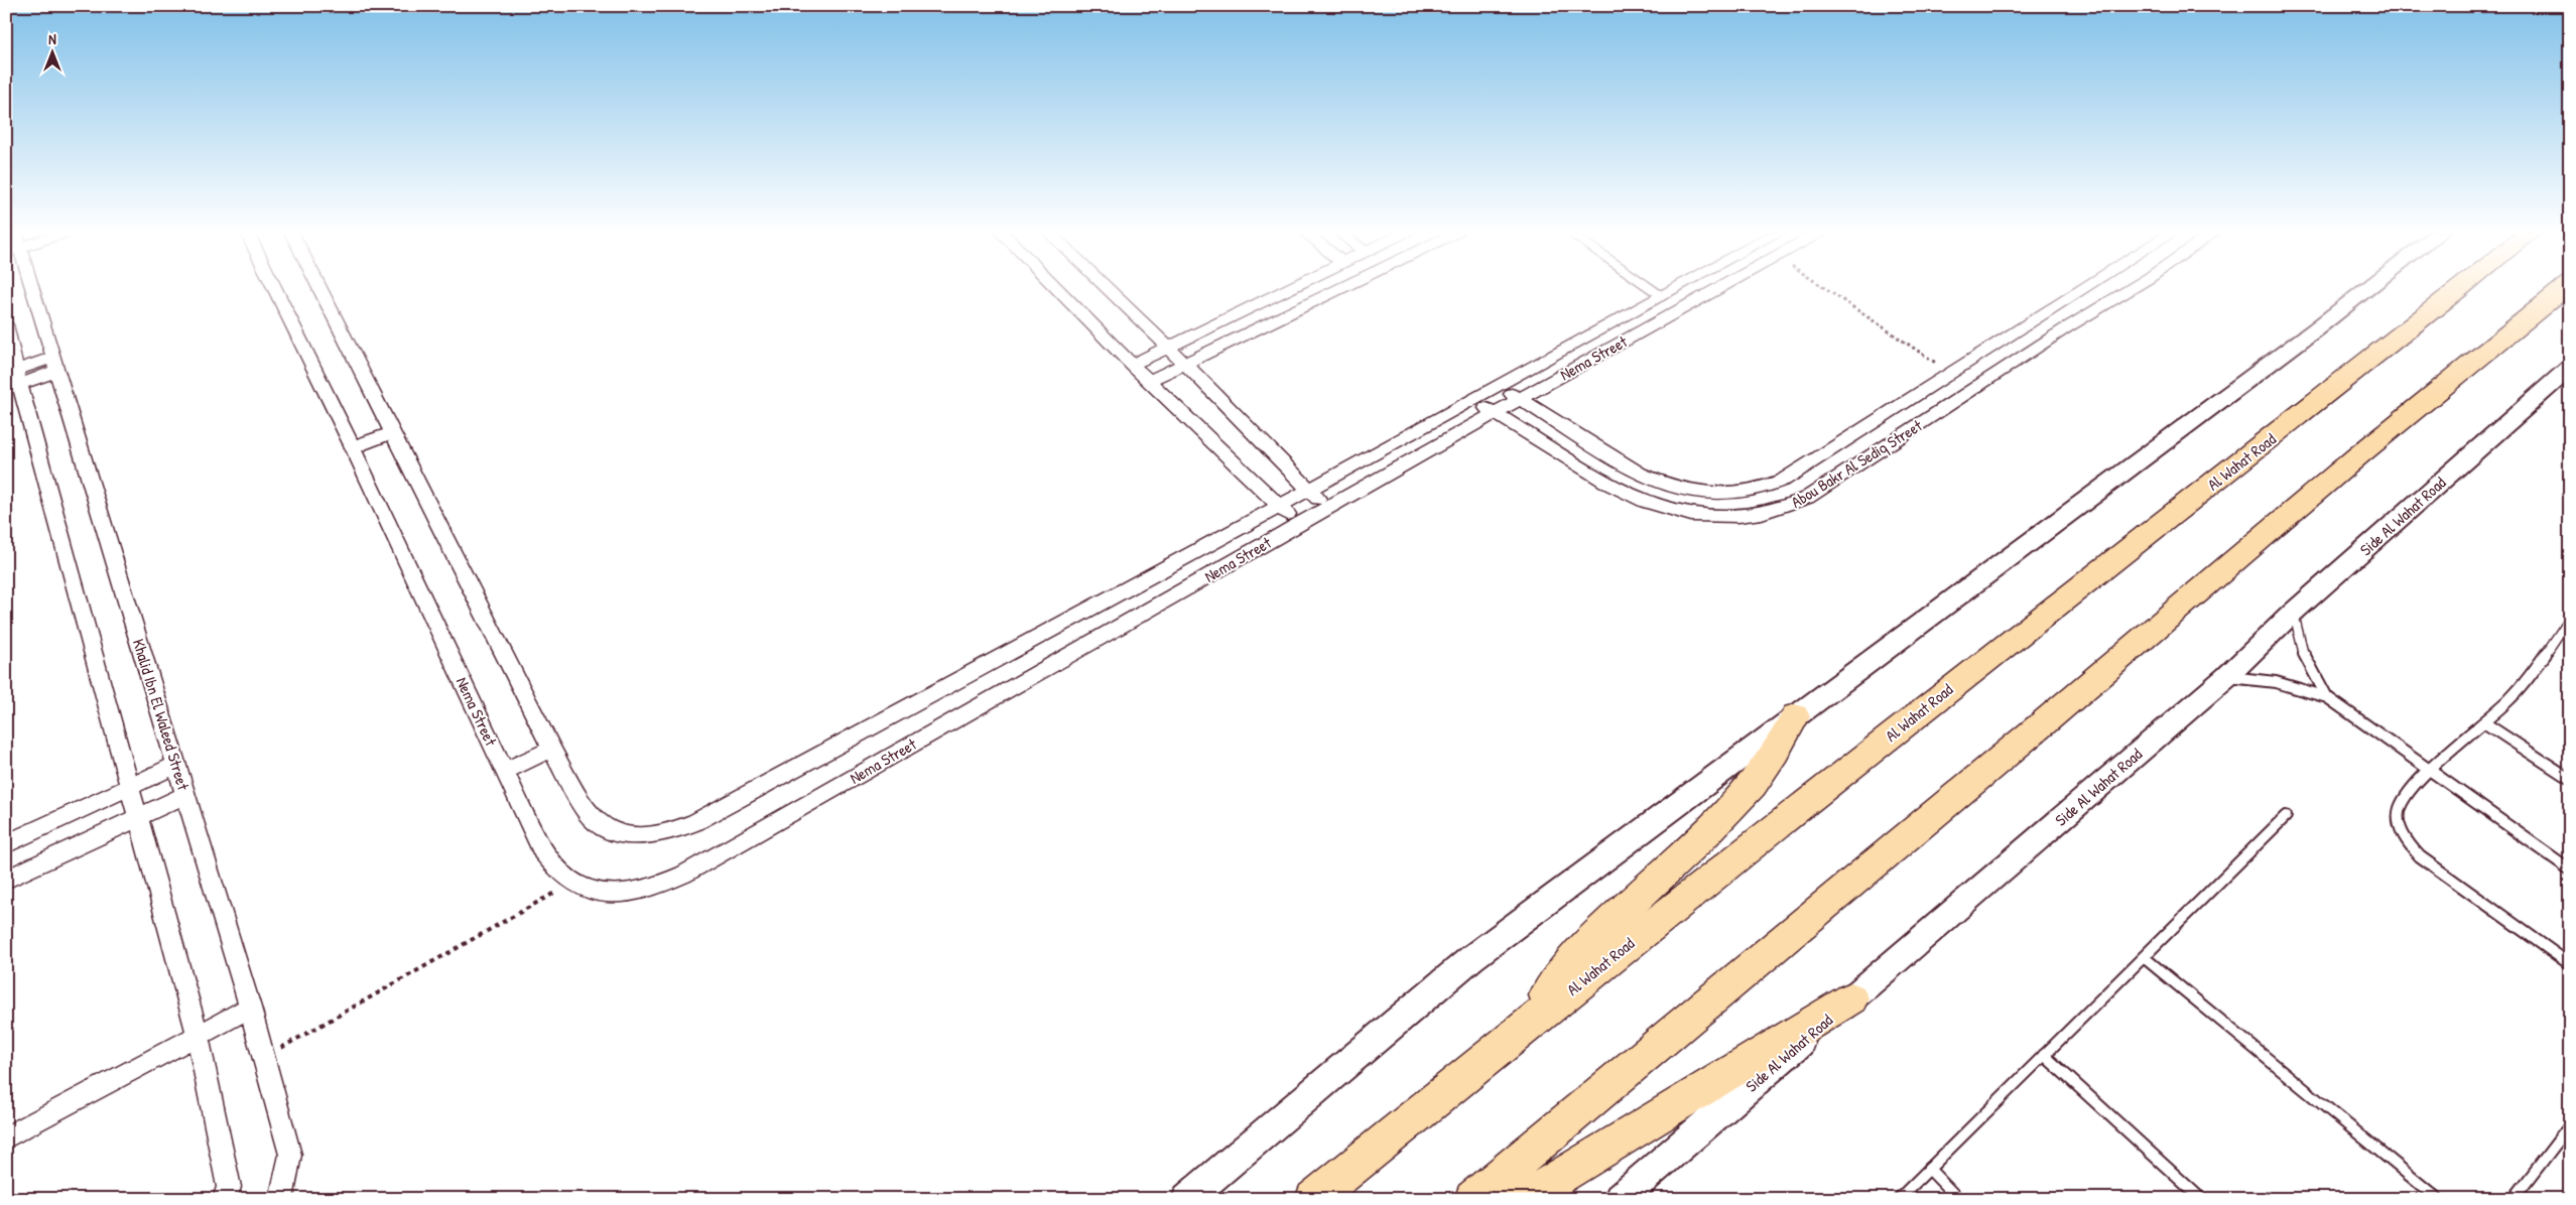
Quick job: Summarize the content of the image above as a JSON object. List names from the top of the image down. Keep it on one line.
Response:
{"streets":{"highway":["Al Wahat Road"],"street":["Nema Street","Abou Bakr Al Sediq Street","Side Al Wahat Road","Khalid Ibn El Waleed Street"]},"crossings":[["Nema Street","Abou Bakr Al Sediq Street"]],"north":"top"}
